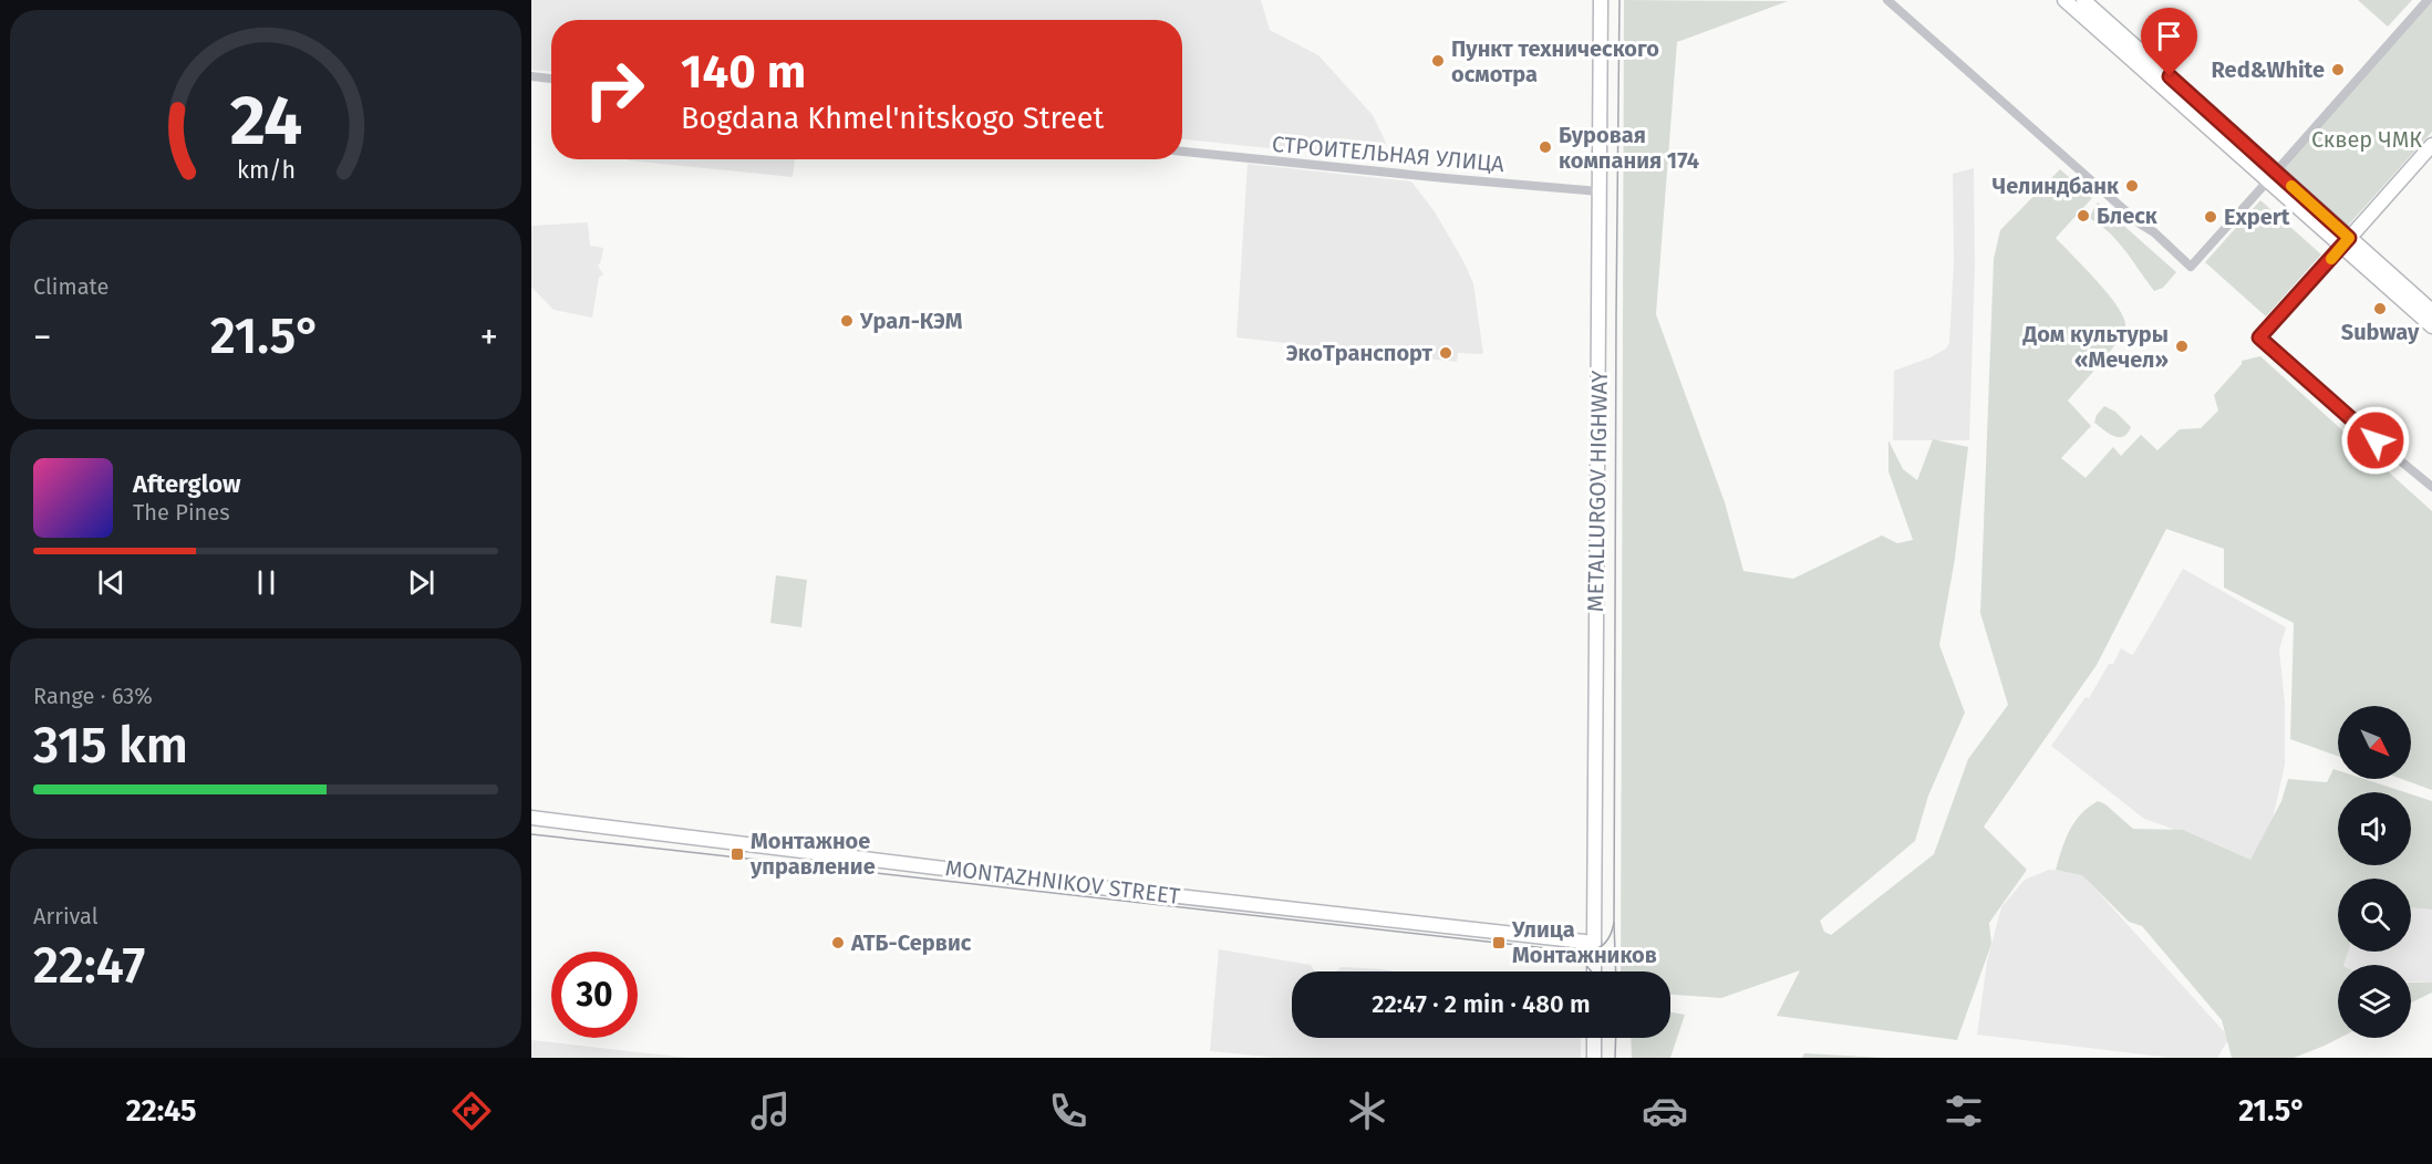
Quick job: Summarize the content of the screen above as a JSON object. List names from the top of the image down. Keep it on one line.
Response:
{"streets":{"main road":["METALLURGOV HIGHWAY","MONTAZHNIKOV STREET"],"street":["СТРОИТЕЛЬНАЯ УЛИЦА"]},"crossings":[["СТРОИТЕЛЬНАЯ УЛИЦА","METALLURGOV HIGHWAY"],["METALLURGOV HIGHWAY","MONTAZHNIKOV STREET"]],"parks":["Сквер ЧМК"],"places":{"other":["Пункт технического осмотра","Red&White","Буровая компания 174","Челиндбанк","Блеск","Expert","Subway","Урал-КЭМ","Дом культуры «Мечел»","ЭкоТранспорт","АТБ-Сервис"],"transit":["Монтажное управление","Улица Монтажников"]},"north":"bottom right","page":{"turn":["140 m","Bogdana Khmel'nitskogo Street"],"tile":["Climate",["Range · 63%","315 km"],["Arrival","22:47"]],"heat":["−","21.5°","+"],"song":["Afterglow","The Pines"],"limit":"30","trip":"22:47 · 2 min · 480 m","tabs":["22:45","21.5°"],"gauge":["24","km/h"]}}
